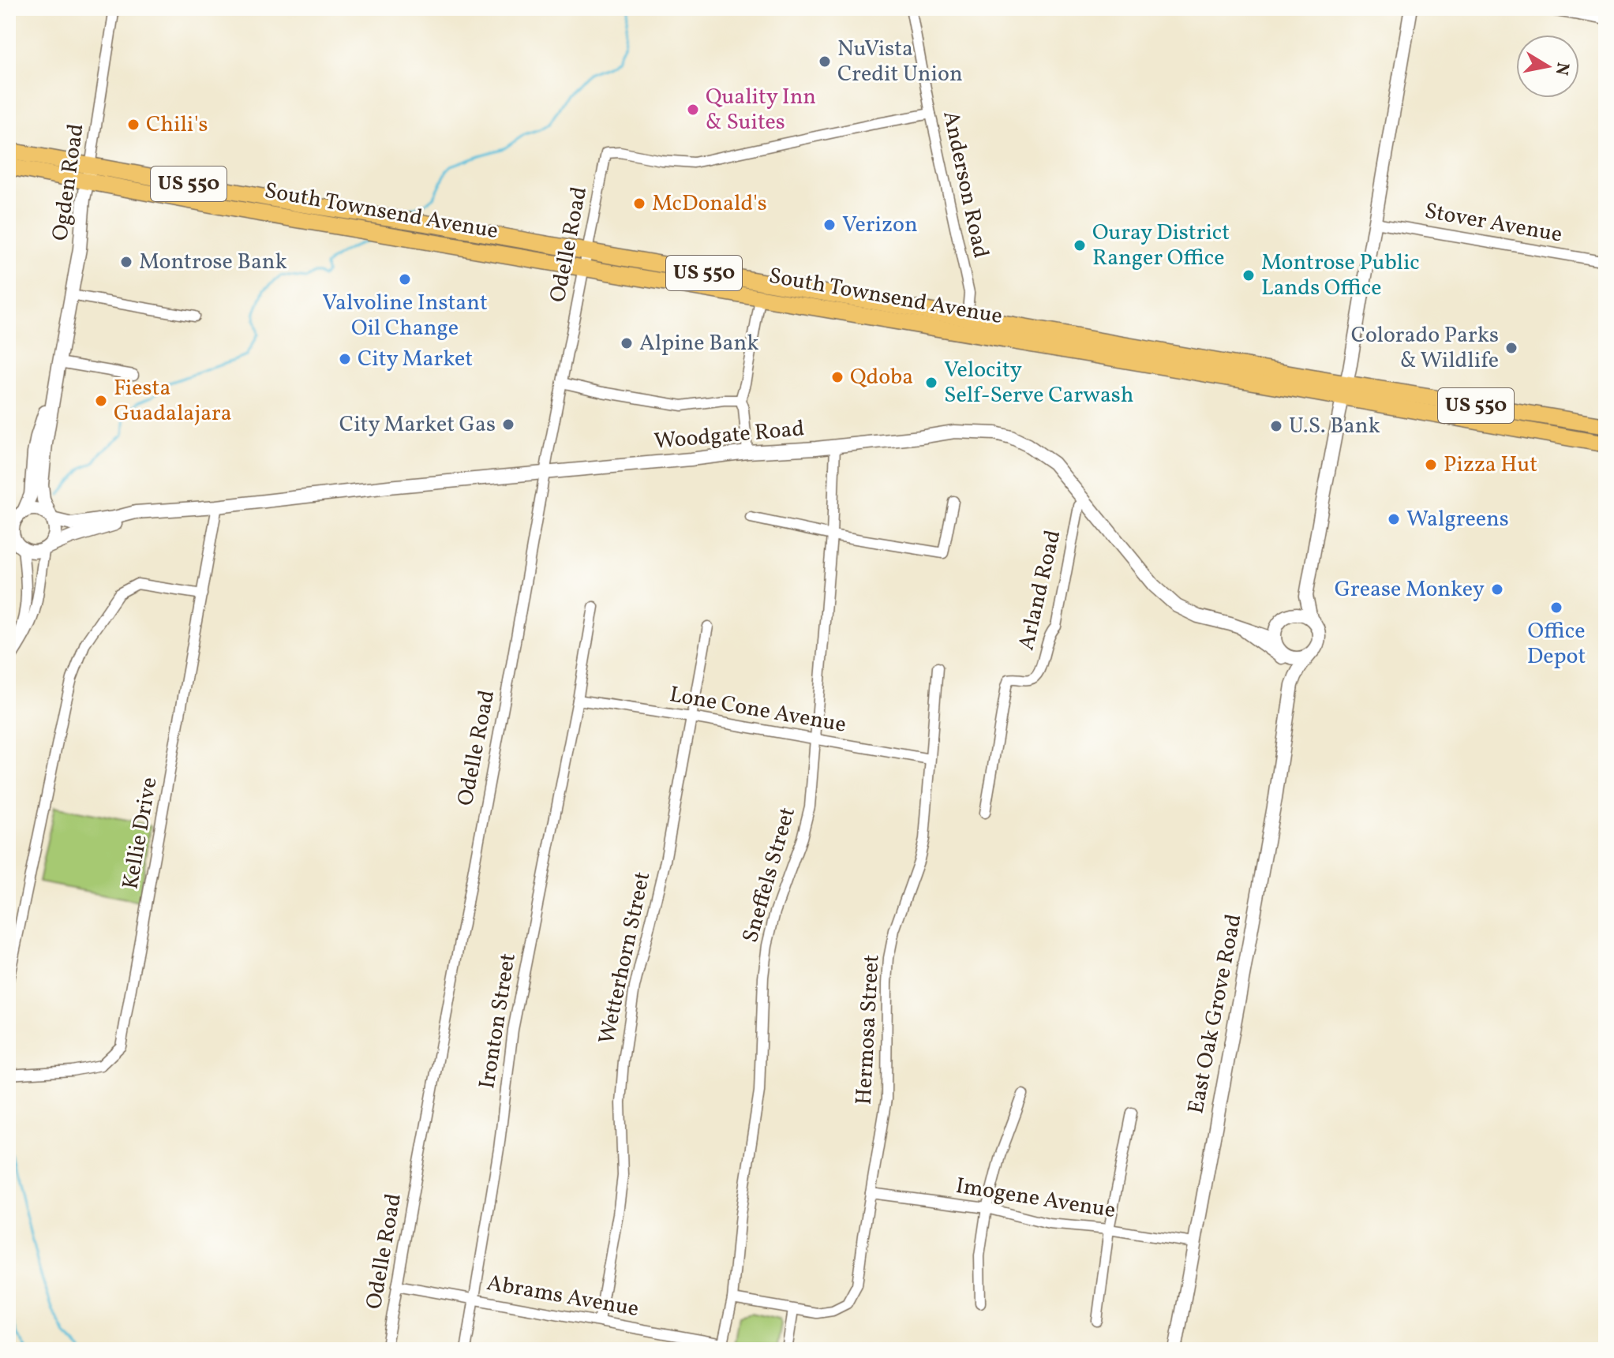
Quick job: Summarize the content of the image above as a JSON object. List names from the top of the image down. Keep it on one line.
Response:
{"streets":{"highway":["US 550","South Townsend Avenue"],"street":["Ogden Road","Anderson Road","Stover Avenue","Odelle Road","Woodgate Road","Arland Road","Lone Cone Avenue","Kellie Drive","Sneffels Street","Wetterhorn Street","East Oak Grove Road","Ironton Street","Hermosa Street","Imogene Avenue","Abrams Avenue"]},"crossings":[["Ogden Road","South Townsend Avenue"],["Ogden Road","Woodgate Road"],["Anderson Road","South Townsend Avenue"],["Anderson Road","Odelle Road"],["South Townsend Avenue","Odelle Road"],["Odelle Road","Woodgate Road"],["Odelle Road","Abrams Avenue"],["Woodgate Road","Arland Road"],["Woodgate Road","Kellie Drive"],["Woodgate Road","Sneffels Street"],["Woodgate Road","East Oak Grove Road"],["Lone Cone Avenue","Sneffels Street"],["Lone Cone Avenue","Wetterhorn Street"],["Lone Cone Avenue","Ironton Street"],["Lone Cone Avenue","Hermosa Street"],["Sneffels Street","Abrams Avenue"],["Wetterhorn Street","Abrams Avenue"],["East Oak Grove Road","Imogene Avenue"],["Ironton Street","Abrams Avenue"],["Hermosa Street","Imogene Avenue"]],"places":["NuVista Credit Union","Quality Inn & Suites","Chili's","McDonald's","Verizon","Ouray District Ranger Office","Montrose Bank","Montrose Public Lands Office","Valvoline Instant Oil Change","Alpine Bank","Colorado Parks & Wildlife","City Market","Qdoba","Velocity Self-Serve Carwash","Fiesta Guadalajara","City Market Gas","U.S. Bank","Pizza Hut","Walgreens","Grease Monkey","Office Depot"],"north":"right"}
